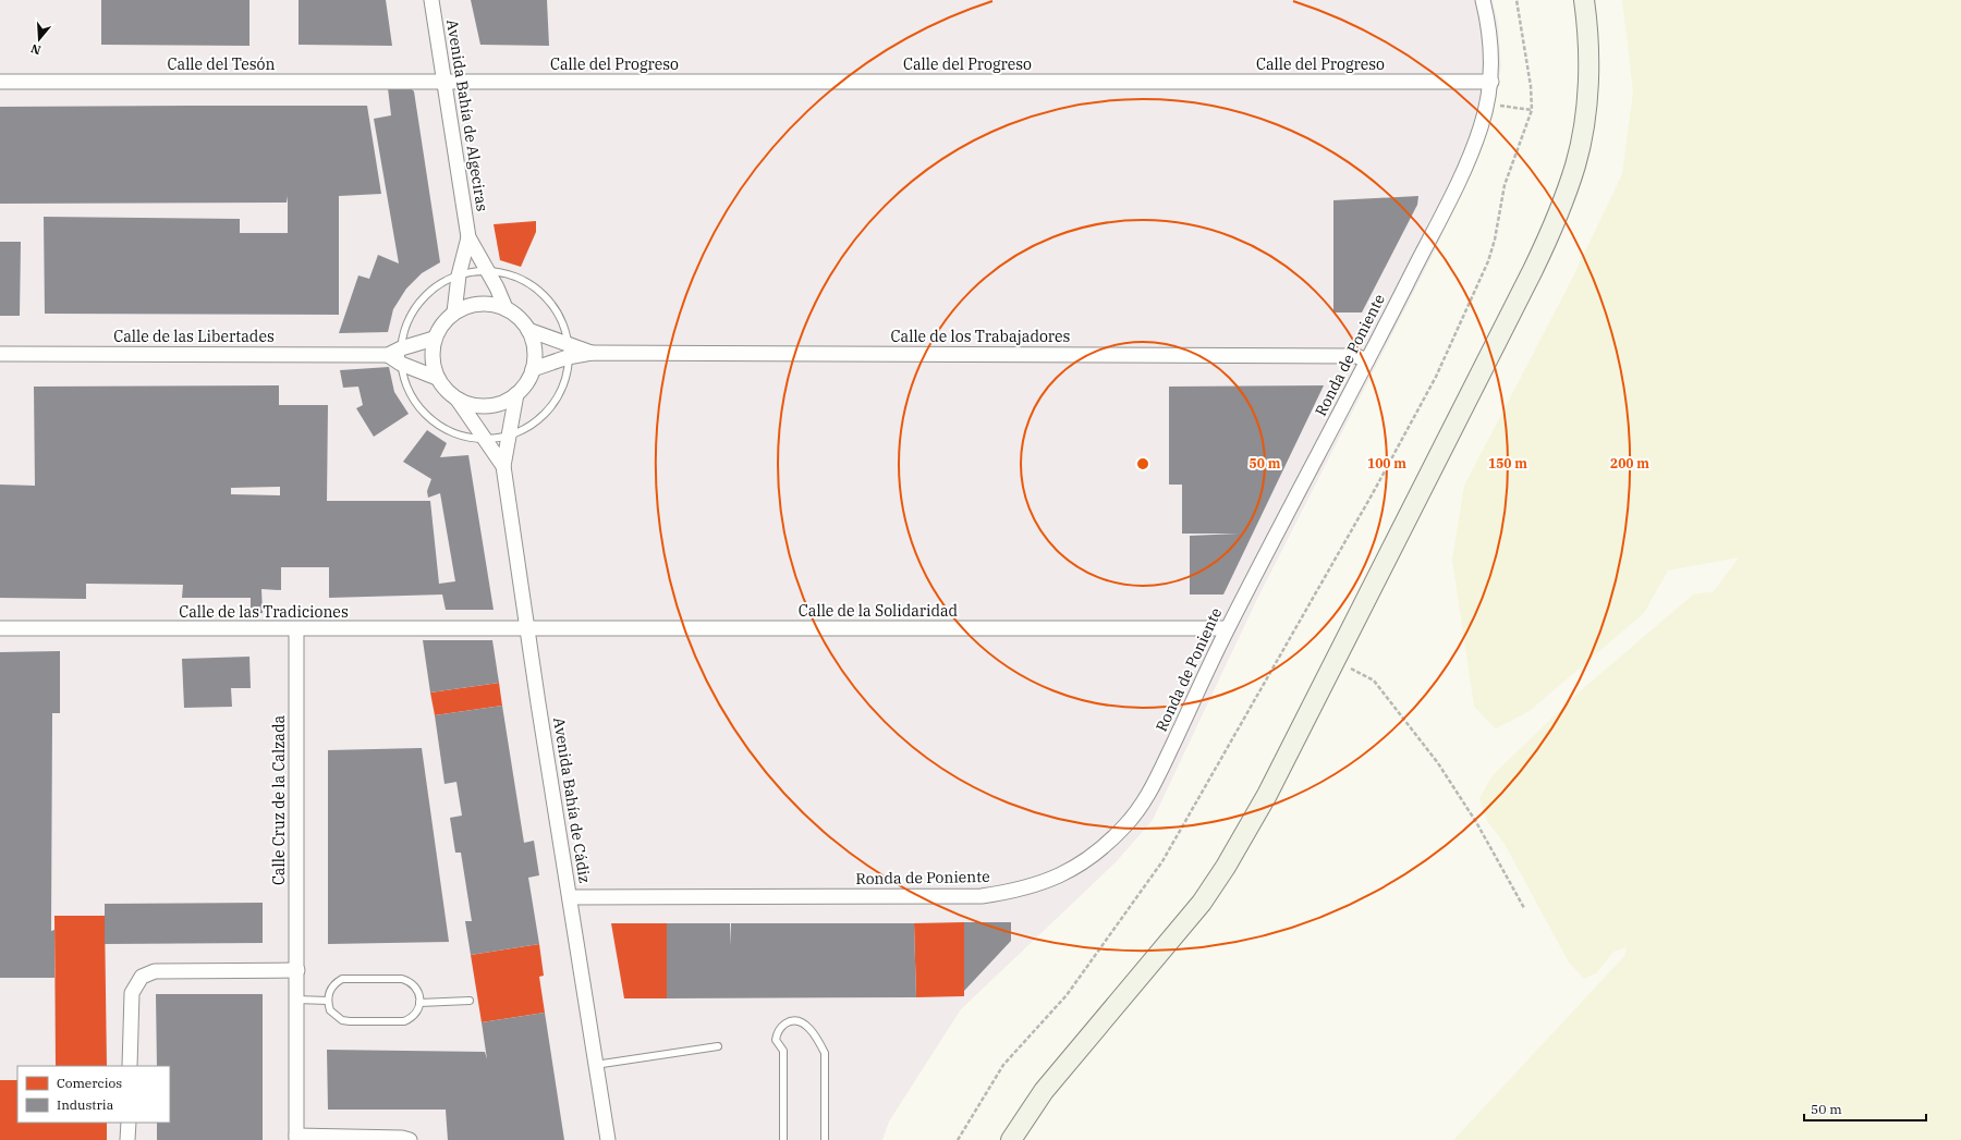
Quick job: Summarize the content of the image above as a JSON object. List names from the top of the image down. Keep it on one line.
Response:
{"streets":{"street":["Calle del Tesón","Calle del Progreso","Avenida Bahía de Algeciras","Calle de las Libertades","Calle de los Trabajadores","Ronda de Poniente","Calle de la Solidaridad","Calle de las Tradiciones","Calle Cruz de la Calzada","Avenida Bahía de Cádiz"]},"crossings":[["Calle del Tesón","Calle del Progreso"],["Calle del Tesón","Avenida Bahía de Algeciras"],["Calle del Progreso","Avenida Bahía de Algeciras"],["Calle del Progreso","Ronda de Poniente"],["Avenida Bahía de Algeciras","Calle de las Libertades"],["Avenida Bahía de Algeciras","Calle de los Trabajadores"],["Avenida Bahía de Algeciras","Avenida Bahía de Cádiz"],["Calle de las Libertades","Calle de los Trabajadores"],["Calle de las Libertades","Avenida Bahía de Cádiz"],["Calle de los Trabajadores","Ronda de Poniente"],["Calle de los Trabajadores","Avenida Bahía de Cádiz"],["Ronda de Poniente","Calle de la Solidaridad"],["Ronda de Poniente","Avenida Bahía de Cádiz"],["Calle de la Solidaridad","Calle de las Tradiciones"],["Calle de la Solidaridad","Avenida Bahía de Cádiz"],["Calle de las Tradiciones","Calle Cruz de la Calzada"],["Calle de las Tradiciones","Avenida Bahía de Cádiz"]],"legend":["Comercios","Industria"],"scale_bar":"50 m","north":"bottom","rings":["50 m","100 m","150 m","200 m"]}
